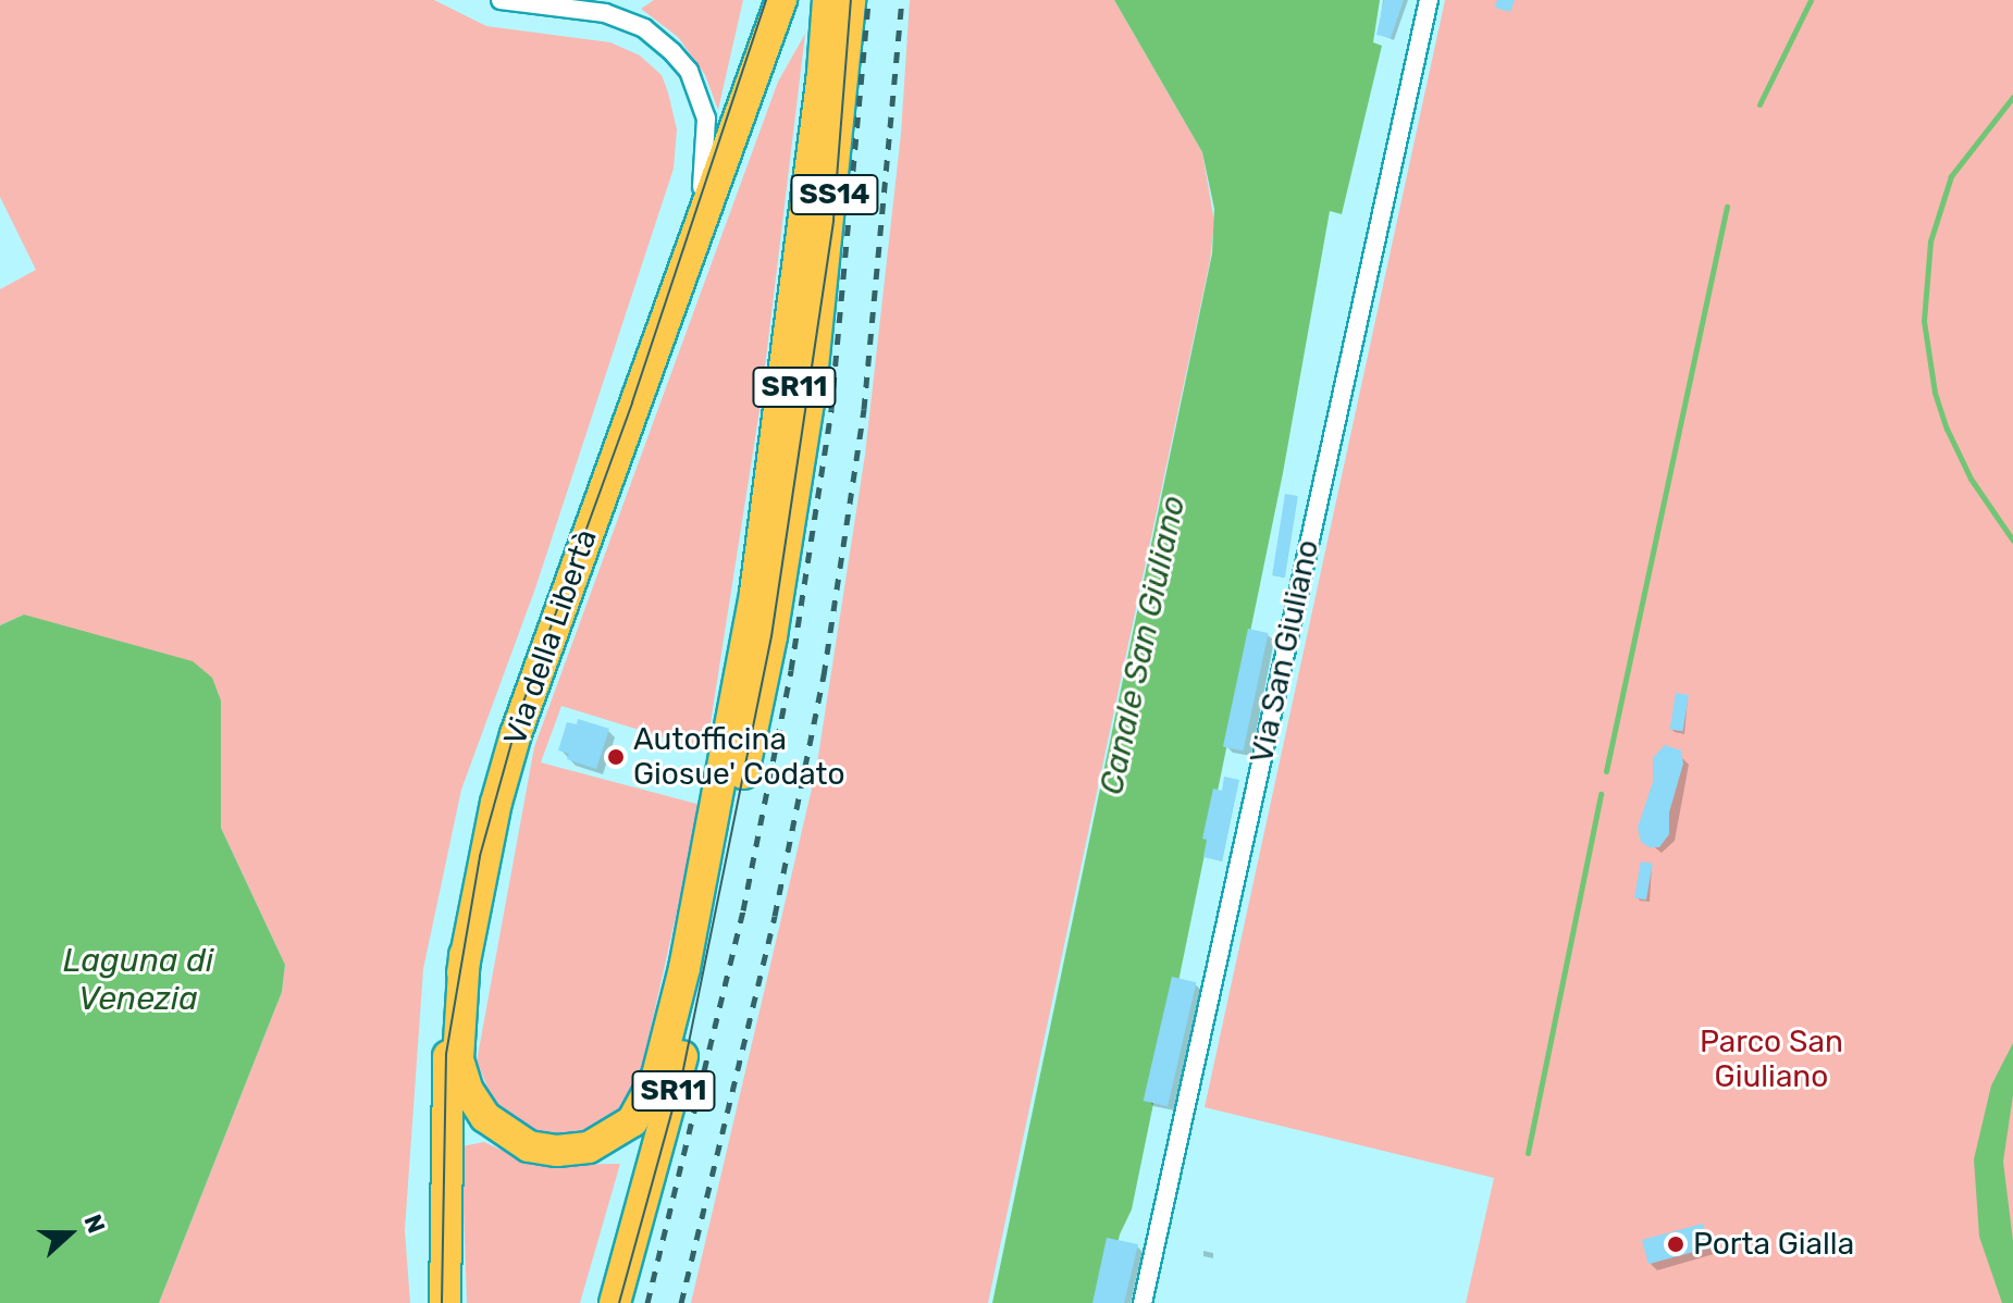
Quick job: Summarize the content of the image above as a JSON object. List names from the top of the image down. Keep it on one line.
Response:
{"streets":{"highway":["SS14","SR11","Via della Libertà"],"street":["Via San Giuliano"]},"crossings":[["SS14","SR11"],["SR11","Via della Libertà"]],"water":["Canale San Giuliano","Laguna di Venezia"],"parks":["Parco San Giuliano"],"places":["Autofficina Giosue' Codato","Porta Gialla"],"north":"right"}
